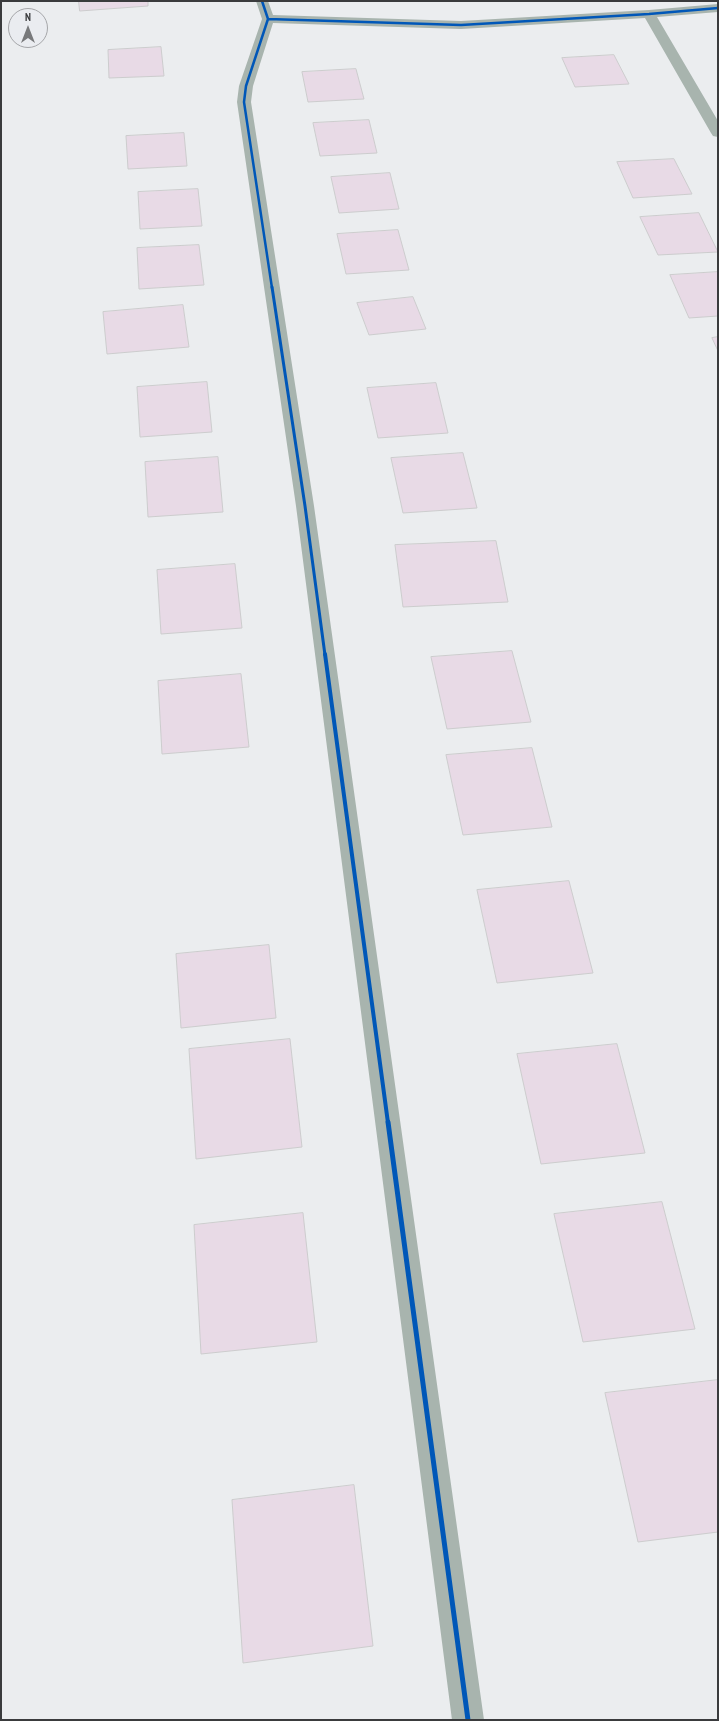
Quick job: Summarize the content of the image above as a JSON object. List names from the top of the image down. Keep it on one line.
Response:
{"north":"top"}
